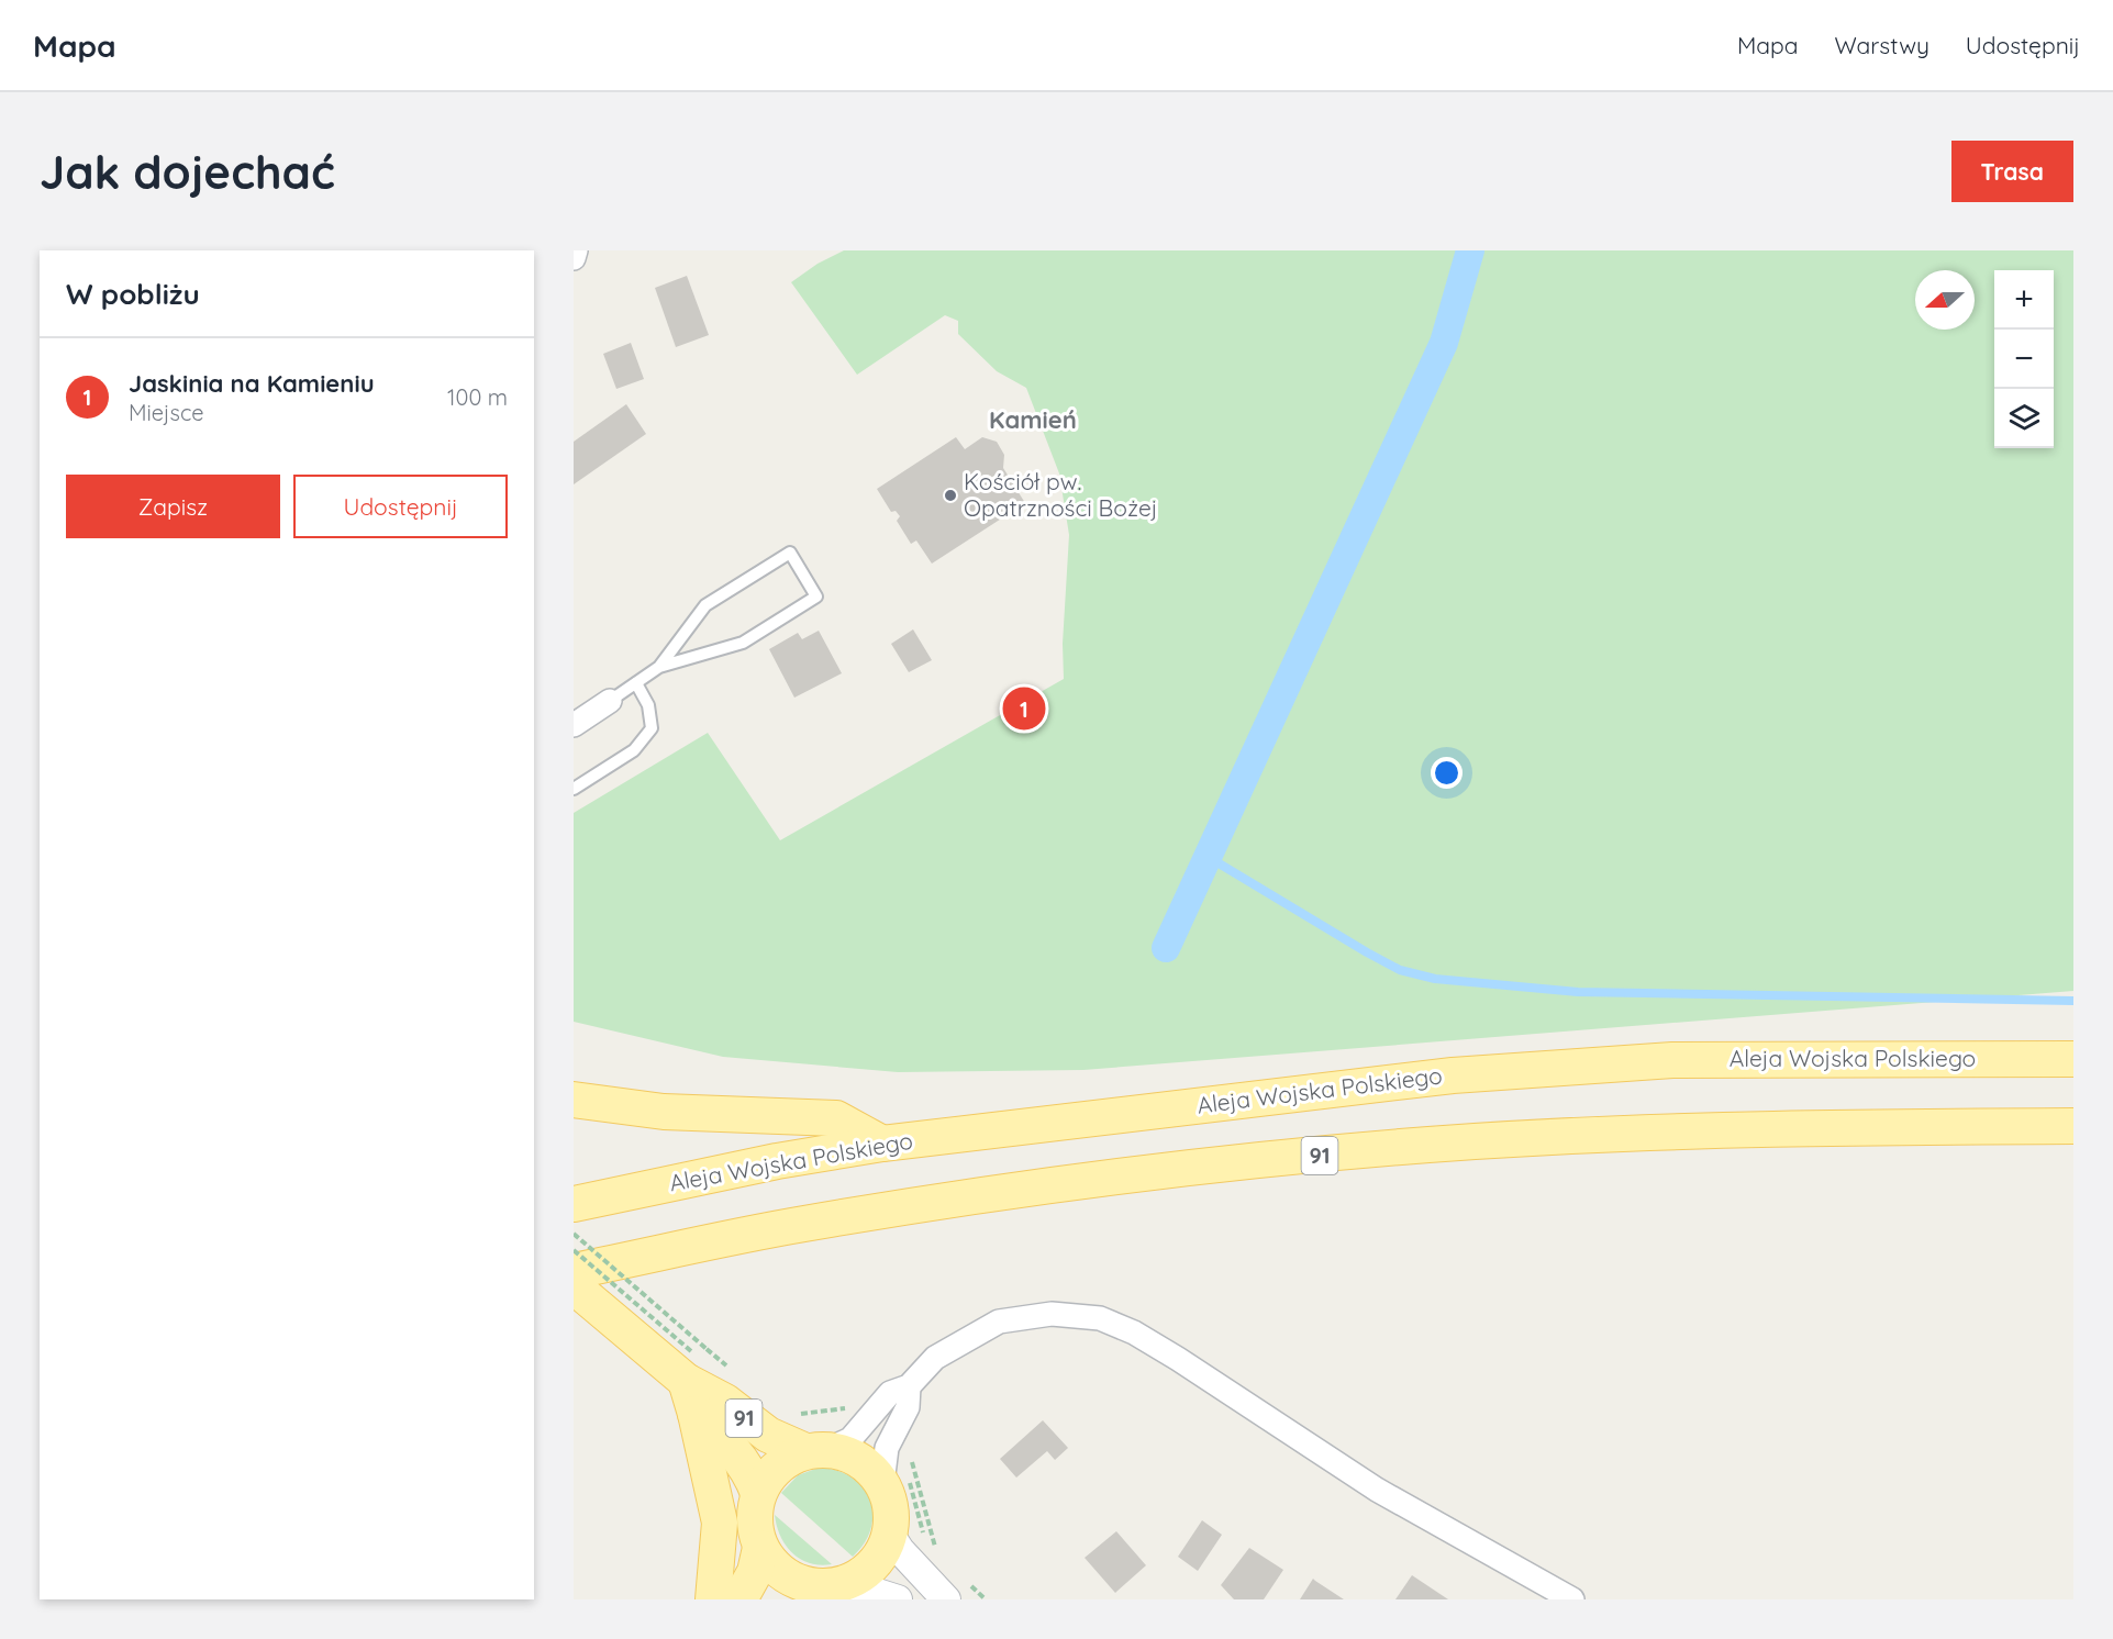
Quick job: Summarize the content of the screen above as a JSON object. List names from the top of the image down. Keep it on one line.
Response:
{"streets":{"main road":["Aleja Wojska Polskiego","91"]},"districts":["Kamień"],"places":["Kościół pw. Opatrzności Bożej"],"north":"left","page":{"header":"Mapa","nav":["Mapa","Warstwy","Udostępnij"],"buttons":["Trasa",["Zapisz","Udostępnij"]],"title":"Jak dojechać","heading":"W pobliżu","map_buttons":["+","−"],"list":[{"mark":"1","name":"Jaskinia na Kamieniu","note":"Miejsce","value":"100 m"}],"pins":"1"}}
